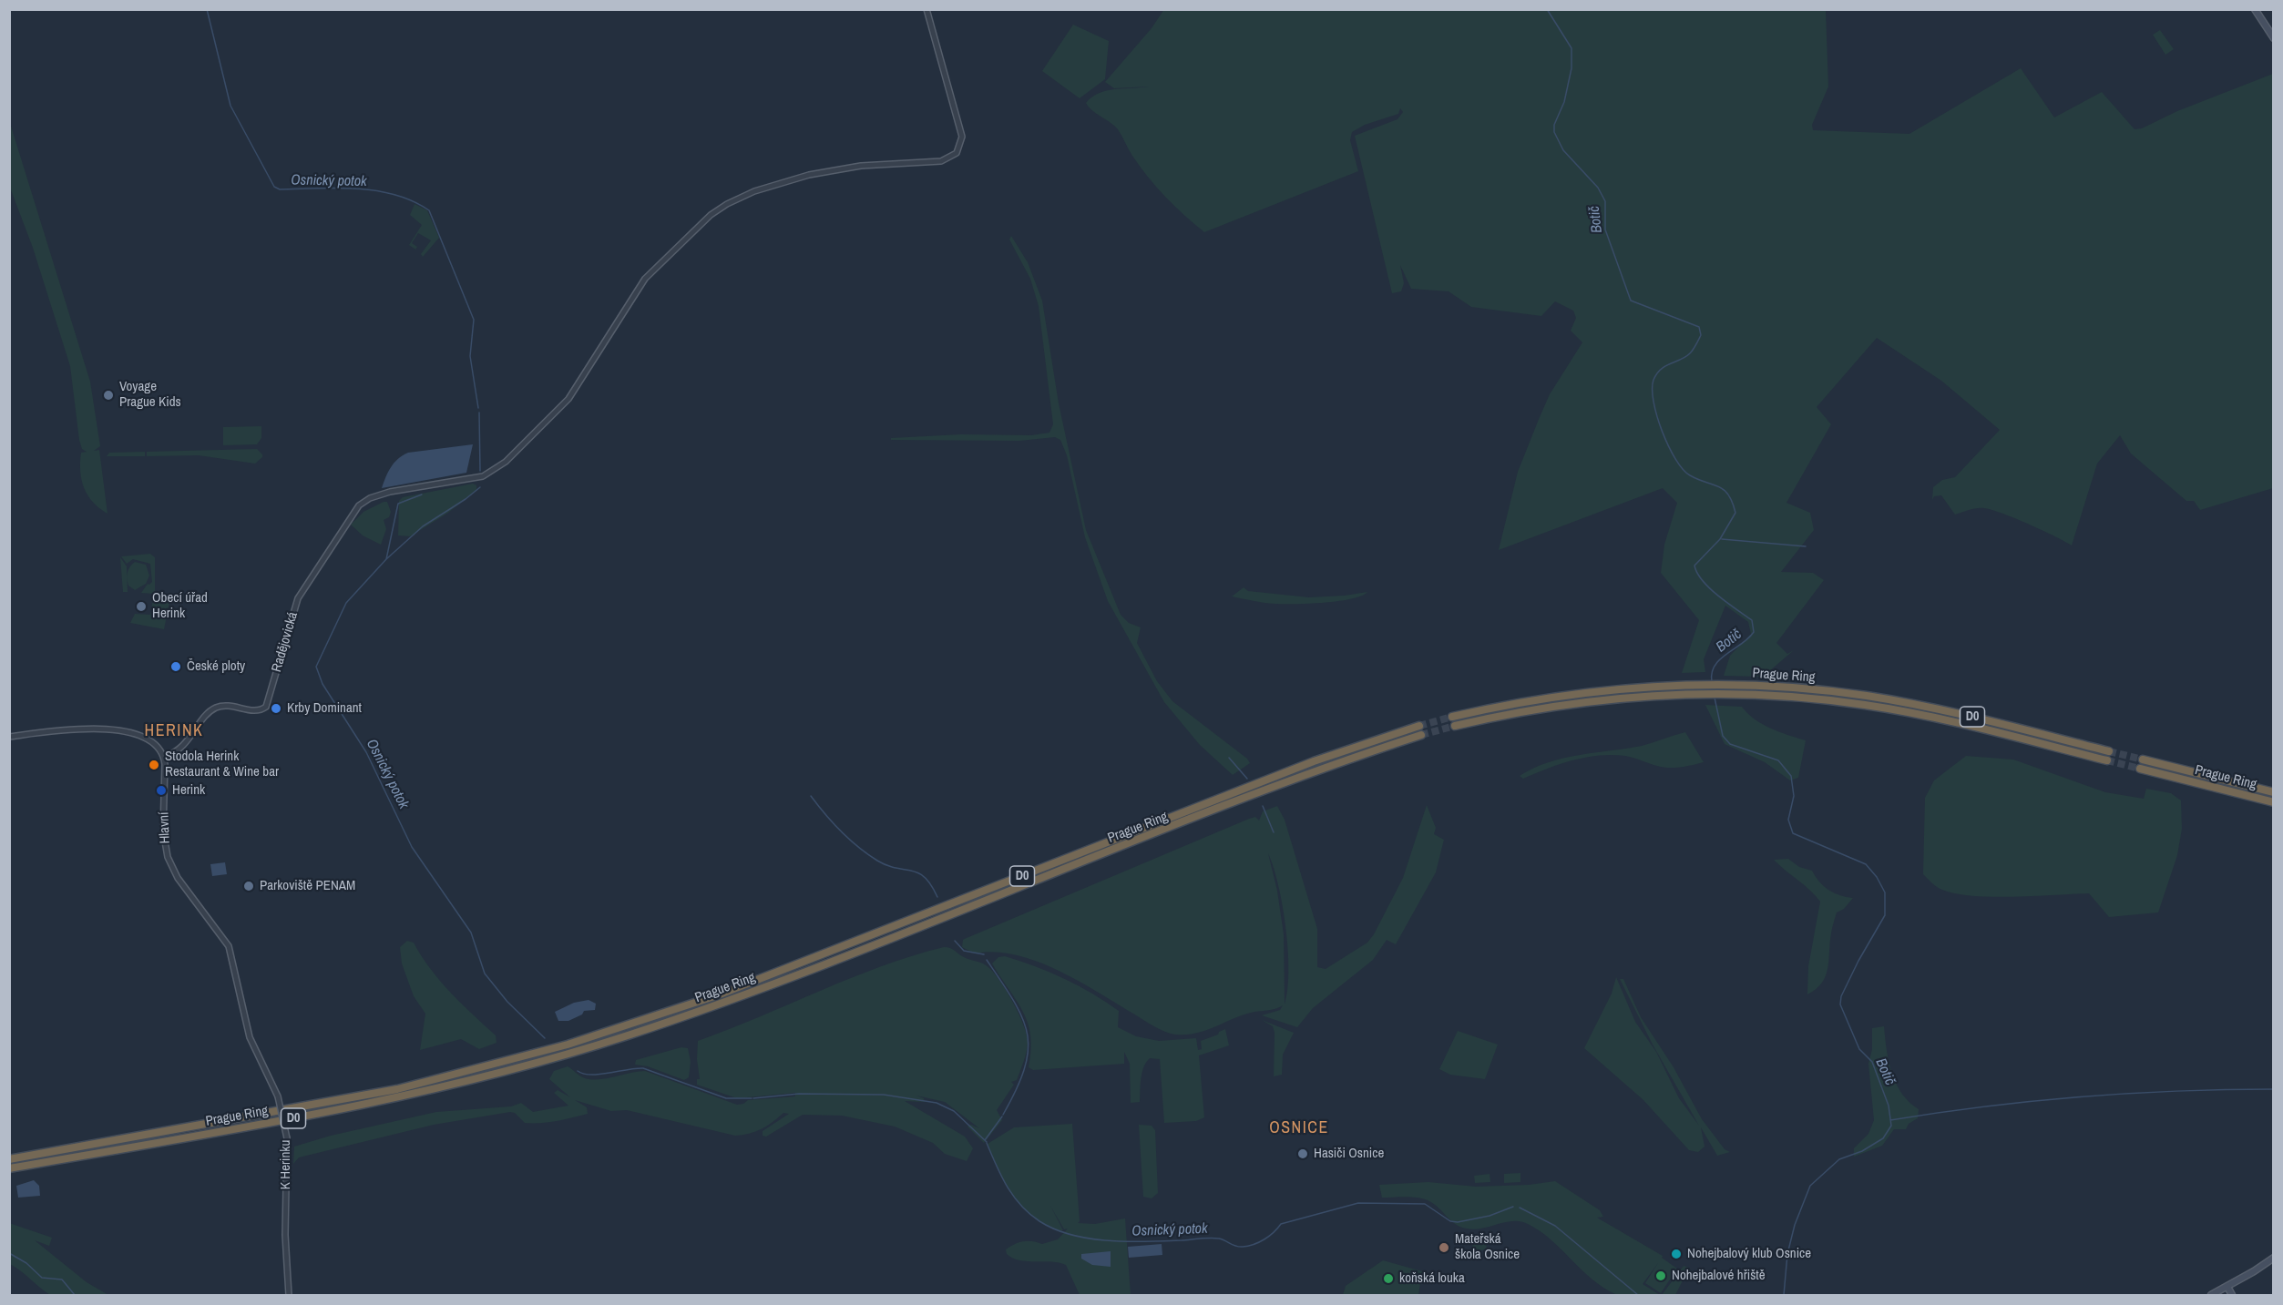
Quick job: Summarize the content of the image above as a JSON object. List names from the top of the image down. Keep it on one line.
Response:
{"streets":{"highway":["Prague Ring","D0"],"street":["Radějovická","Hlavní","K Herinku"]},"crossings":[["Radějovická","Hlavní"],["Hlavní","K Herinku"]],"districts":["HERINK","OSNICE"],"water":["Osnický potok","Botič"],"places":["Voyage Prague Kids","Obecí úřad Herink","České ploty","Krby Dominant","Stodola Herink Restaurant & Wine bar","Herink","Parkoviště PENAM","Hasiči Osnice","Mateřská škola Osnice","Nohejbalový klub Osnice","Nohejbalové hřiště","koňská louka"]}
